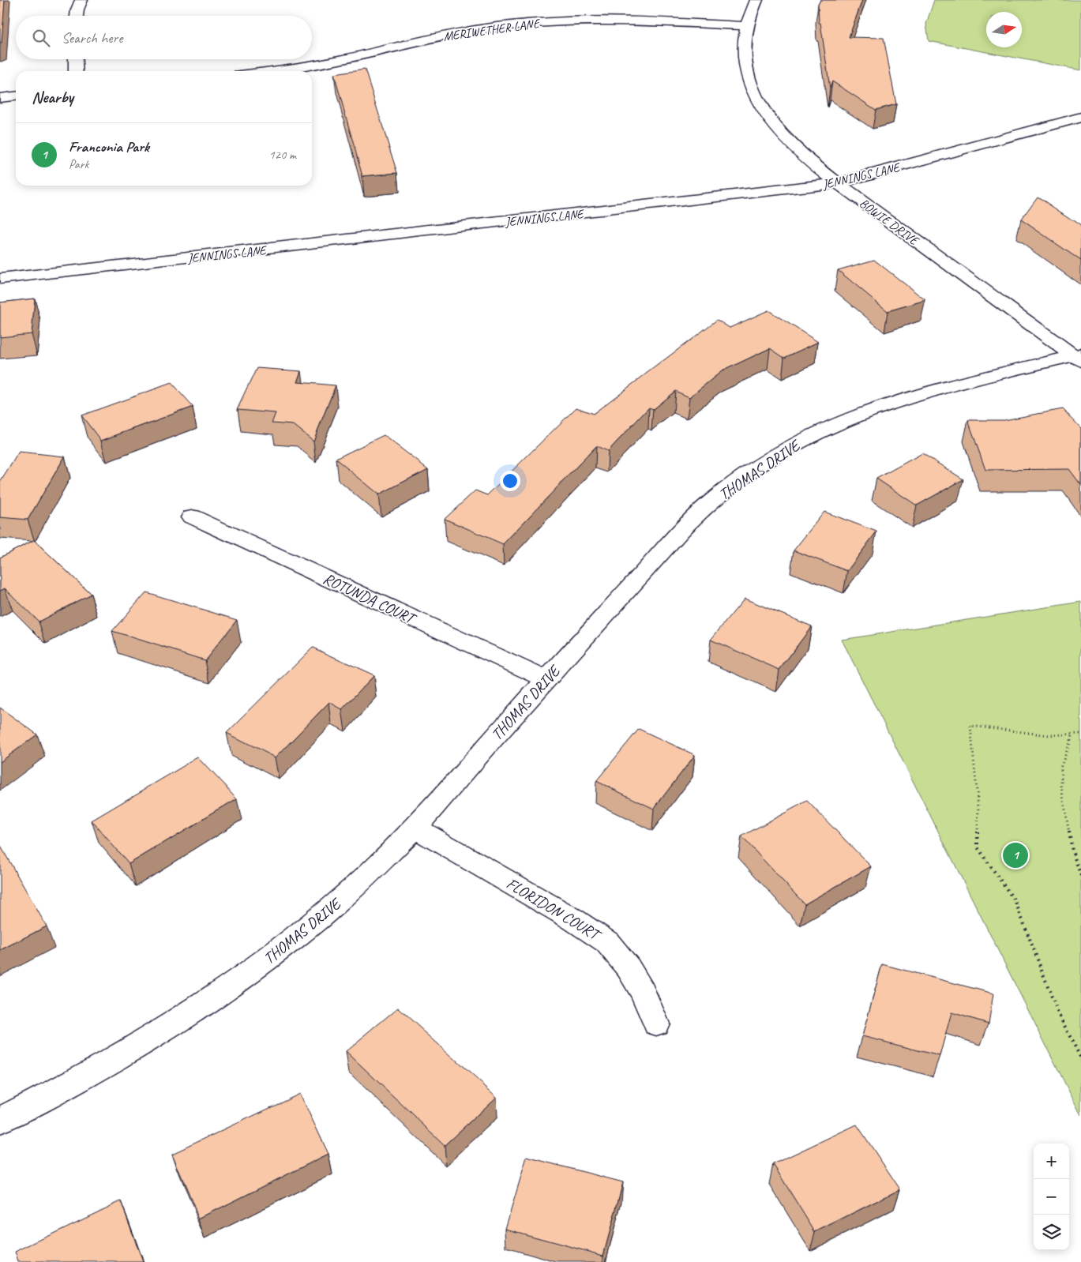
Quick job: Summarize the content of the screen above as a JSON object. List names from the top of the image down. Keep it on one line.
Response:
{"streets":{"street":["MERIWETHER LANE","JENNINGS LANE","BOWIE DRIVE","THOMAS DRIVE","ROTUNDA COURT","FLORIDON COURT"]},"crossings":[["MERIWETHER LANE","BOWIE DRIVE"],["JENNINGS LANE","BOWIE DRIVE"],["BOWIE DRIVE","THOMAS DRIVE"],["THOMAS DRIVE","ROTUNDA COURT"],["THOMAS DRIVE","FLORIDON COURT"]],"north":"right","page":{"search":"Search here","heading":"Nearby","list":[{"mark":"1","name":"Franconia Park","note":"Park","value":"120 m"}],"pins":"1","map_buttons":["+","−"]}}
